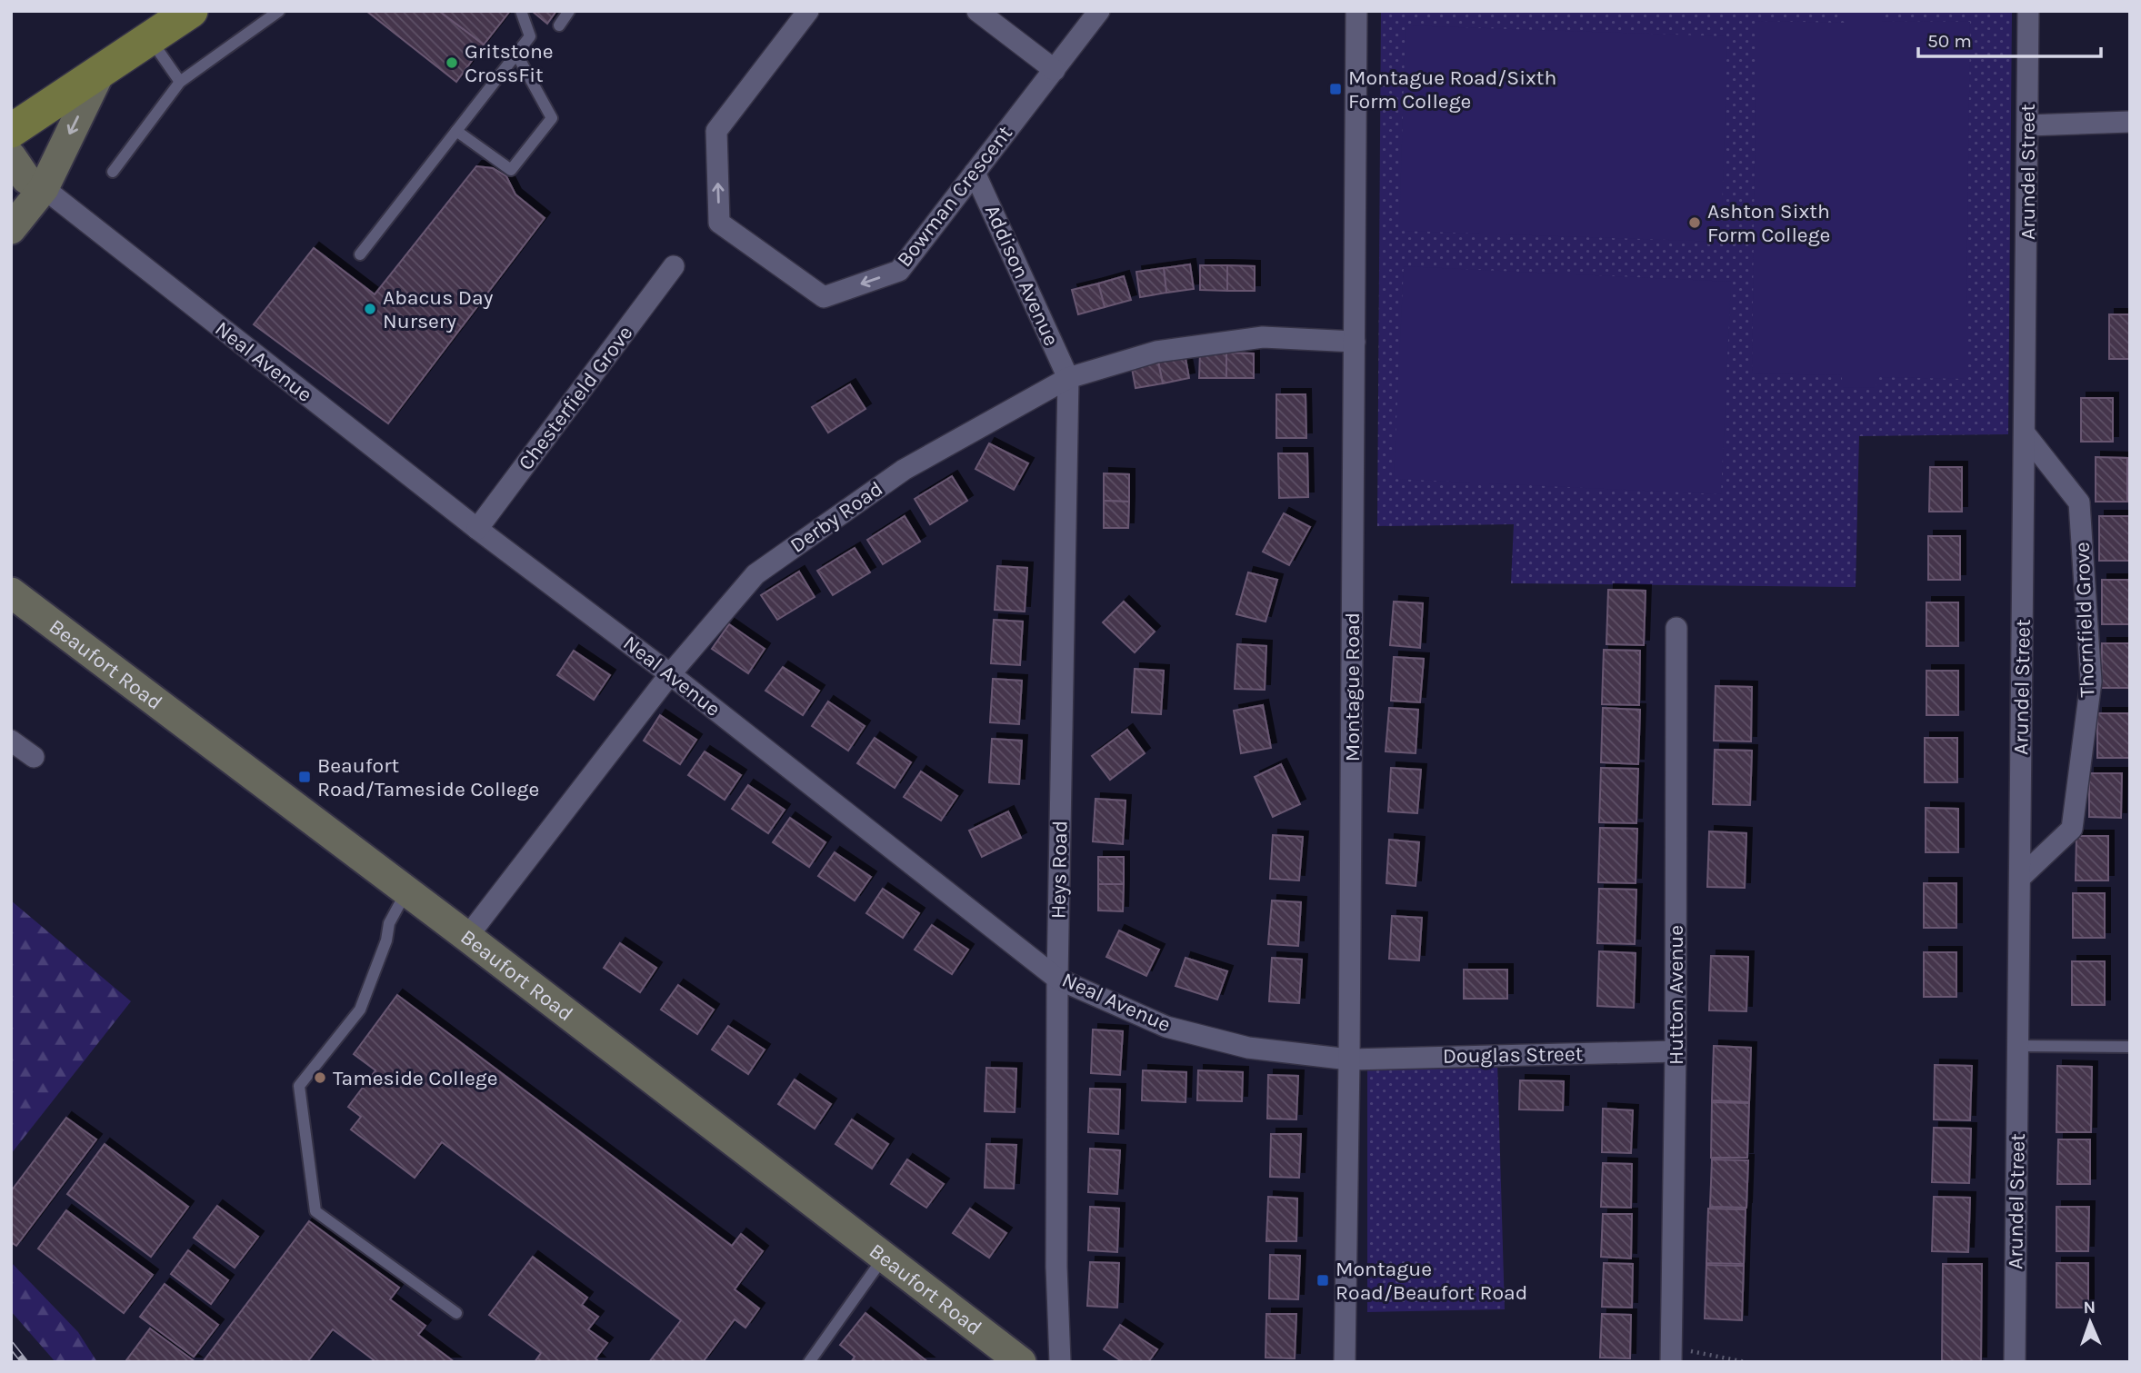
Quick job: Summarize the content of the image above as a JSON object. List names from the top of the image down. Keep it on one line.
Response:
{"streets":{"street":["Arundel Street","Bowman Crescent","Addison Avenue","Neal Avenue","Chesterfield Grove","Derby Road","Thornfield Grove","Beaufort Road","Montague Road","Heys Road","Hutton Avenue","Douglas Street"]},"crossings":[["Arundel Street","Thornfield Grove"],["Bowman Crescent","Addison Avenue"],["Addison Avenue","Derby Road"],["Addison Avenue","Heys Road"],["Neal Avenue","Chesterfield Grove"],["Neal Avenue","Derby Road"],["Neal Avenue","Montague Road"],["Neal Avenue","Heys Road"],["Neal Avenue","Douglas Street"],["Derby Road","Beaufort Road"],["Derby Road","Montague Road"],["Derby Road","Heys Road"],["Montague Road","Douglas Street"],["Hutton Avenue","Douglas Street"]],"places":{"other":["Gritstone CrossFit","Ashton Sixth Form College","Abacus Day Nursery","Tameside College"],"transit":["Montague Road/Sixth Form College","Beaufort Road/Tameside College","Montague Road/Beaufort Road"]},"scale_bar":"50 m","north":"top"}
